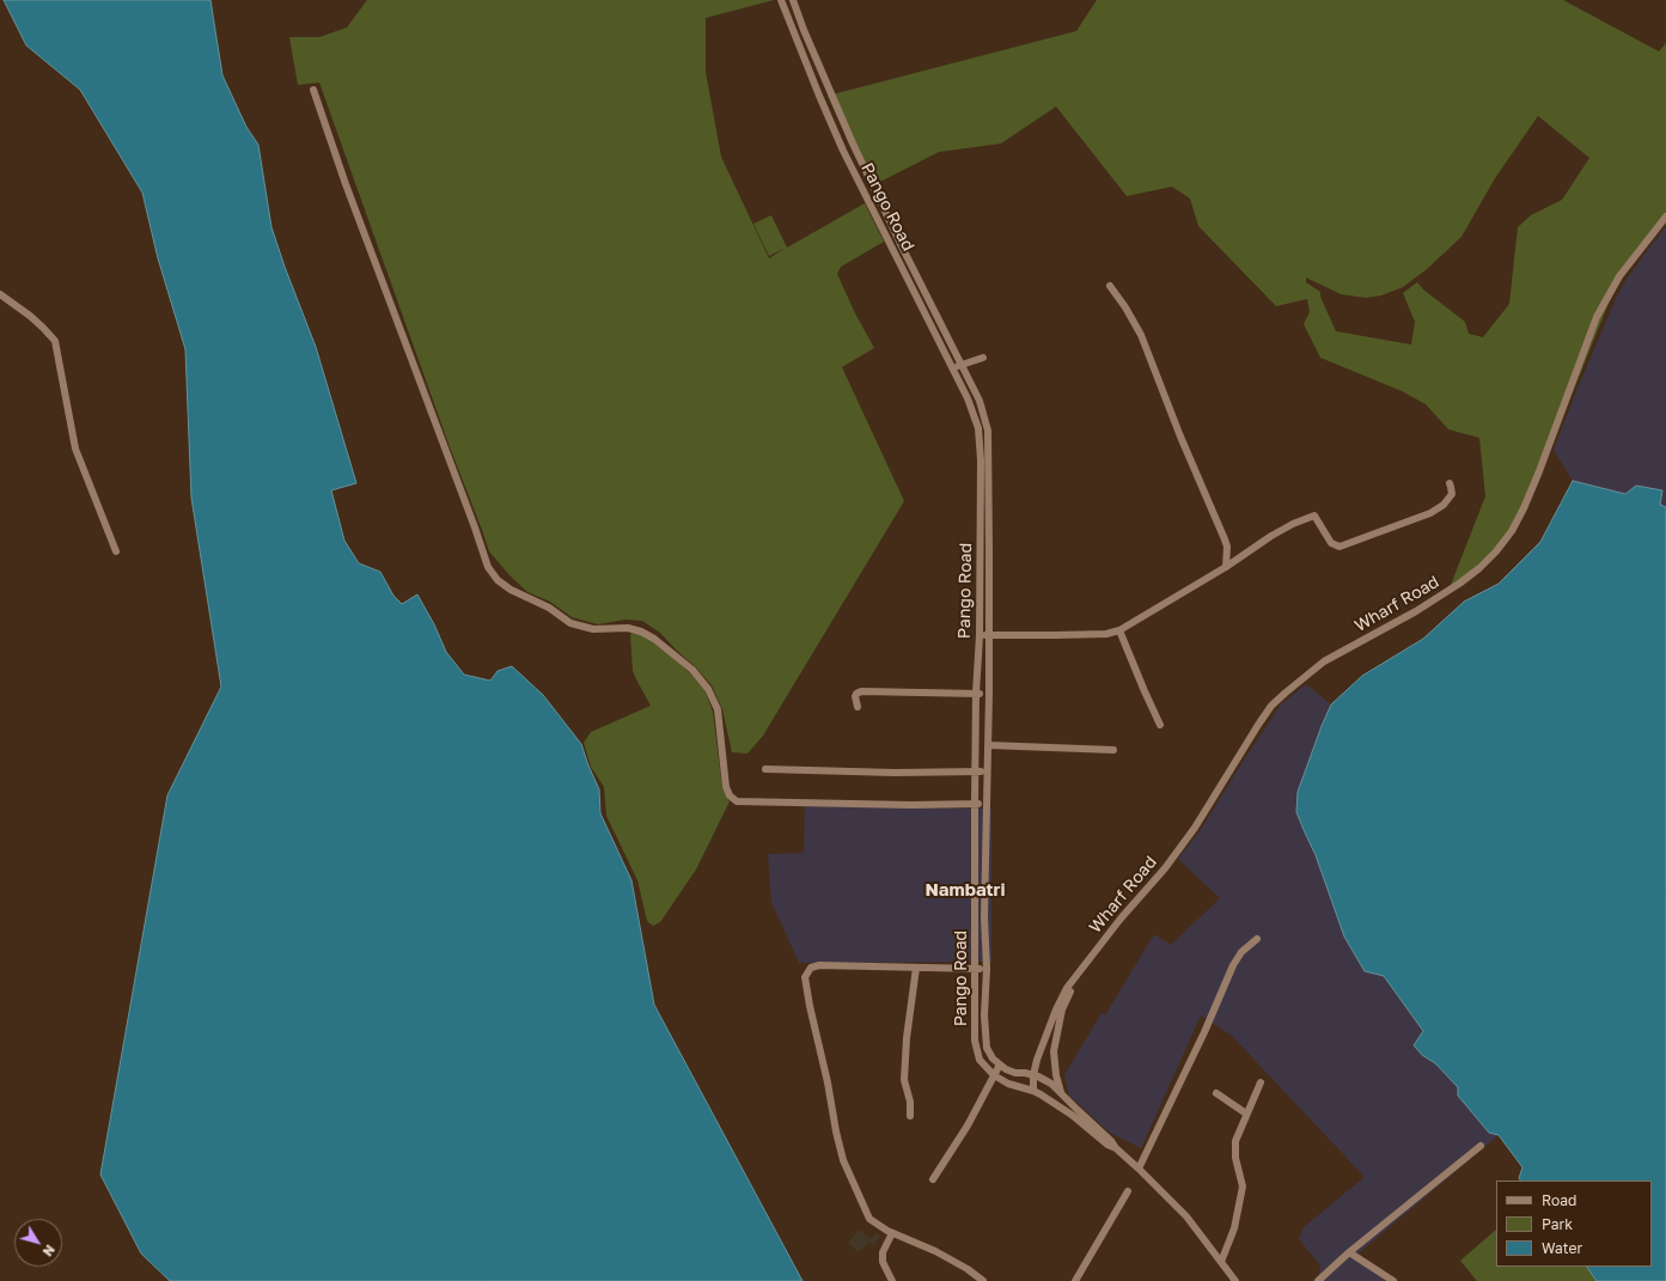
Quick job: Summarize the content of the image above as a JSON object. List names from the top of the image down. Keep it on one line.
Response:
{"streets":{"street":["Pango Road","Wharf Road"]},"crossings":[["Pango Road","Wharf Road"]],"districts":["Nambatri"],"legend":["Road","Park","Water"],"north":"bottom right"}
